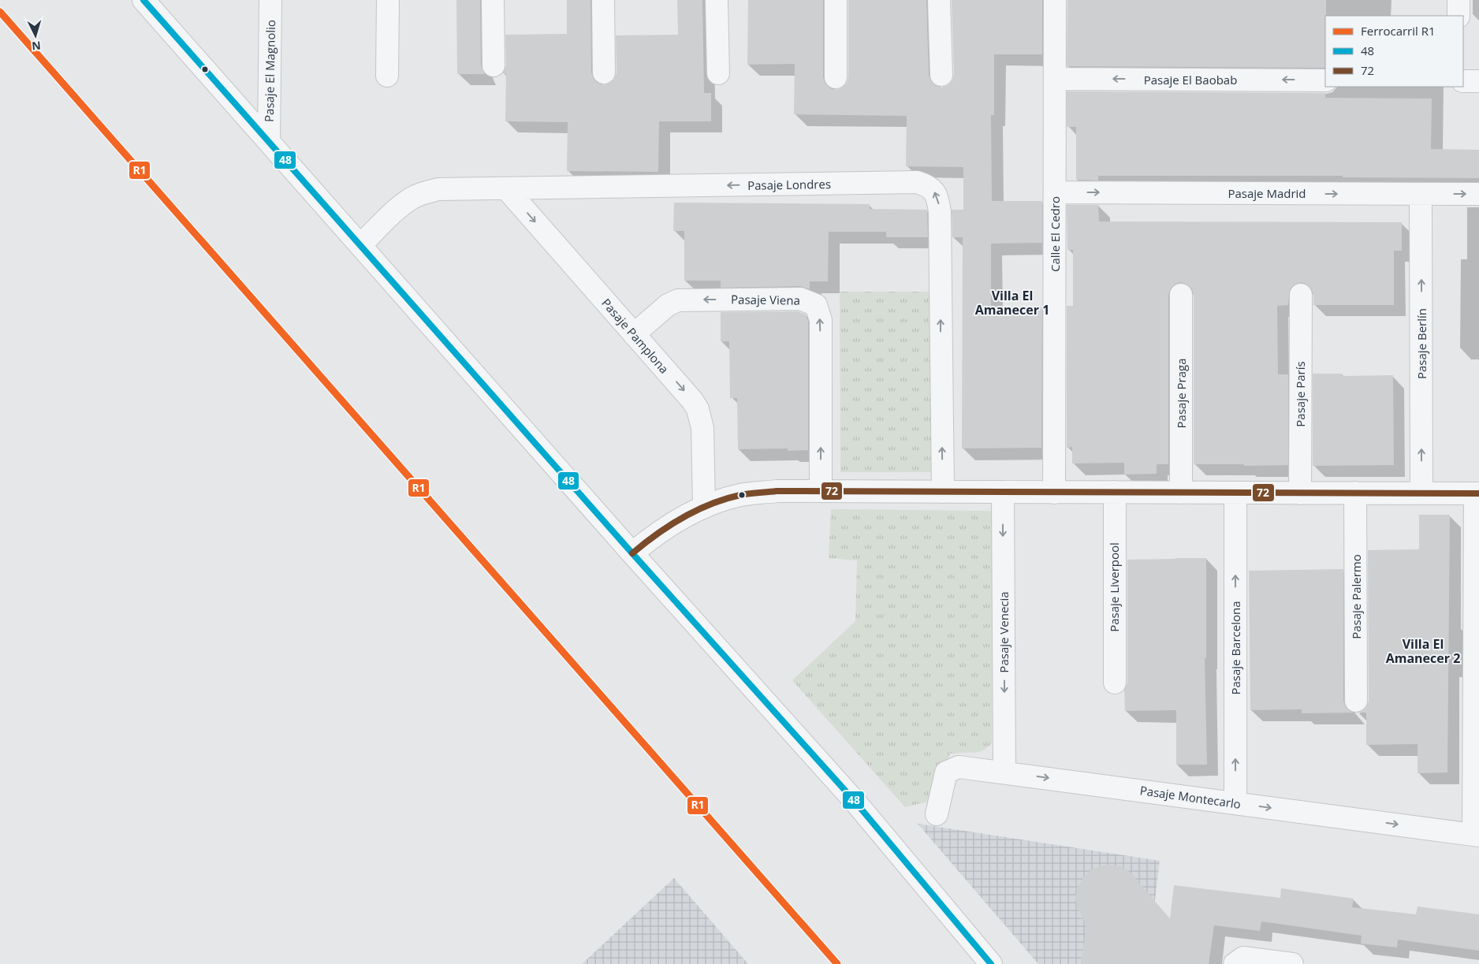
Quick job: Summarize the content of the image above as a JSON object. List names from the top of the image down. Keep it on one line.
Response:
{"streets":{"street":["Pasaje El Magnolio","Pasaje El Baobab","Pasaje Londres","Pasaje Madrid","Calle El Cedro","Pasaje Viena","Pasaje Pamplona","Pasaje Berlín","Pasaje Praga","Pasaje París","Pasaje Liverpool","Pasaje Palermo","Pasaje Venecia","Pasaje Barcelona","Pasaje Montecarlo"]},"crossings":[["Pasaje El Baobab","Calle El Cedro"],["Pasaje Londres","Pasaje Pamplona"],["Pasaje Madrid","Calle El Cedro"],["Pasaje Madrid","Pasaje Berlín"],["Pasaje Viena","Pasaje Pamplona"],["Pasaje Venecia","Pasaje Montecarlo"],["Pasaje Barcelona","Pasaje Montecarlo"]],"one_way":["Pasaje El Baobab","Pasaje Madrid","Pasaje Berlín","Pasaje Venecia","Pasaje Barcelona","Pasaje Montecarlo"],"districts":["Villa El Amanecer 1","Villa El Amanecer 2"],"lines":["transit line 48","rail line R1","transit line 72"],"legend":["Ferrocarril R1","48","72"],"north":"bottom"}
